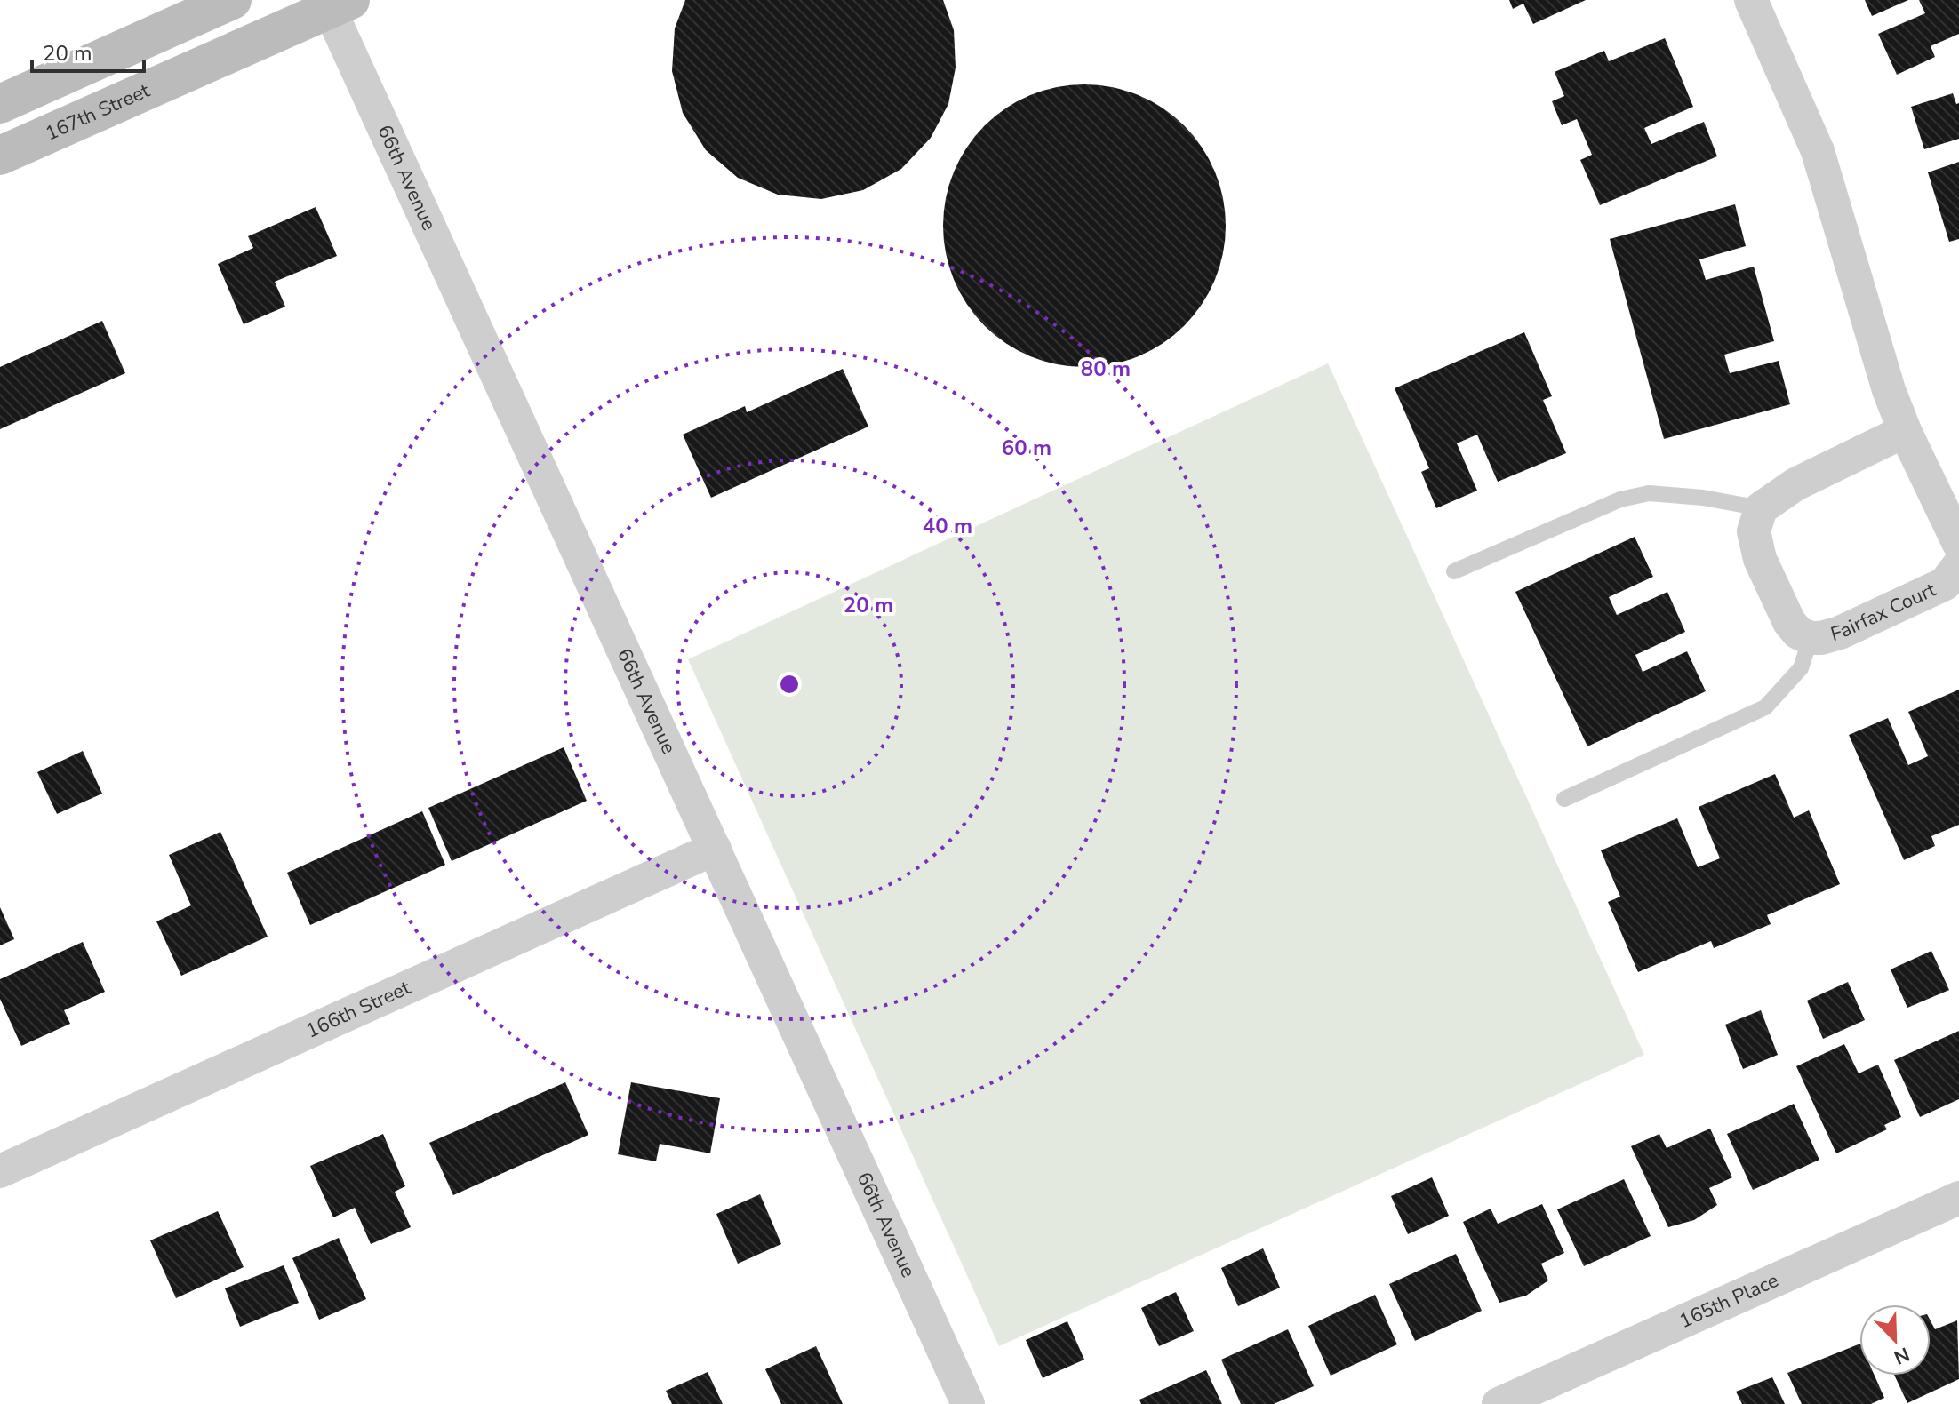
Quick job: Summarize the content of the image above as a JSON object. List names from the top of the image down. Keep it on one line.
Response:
{"streets":{"main road":["167th Street"],"street":["66th Avenue","Fairfax Court","166th Street","165th Place"]},"crossings":[["167th Street","66th Avenue"],["66th Avenue","166th Street"]],"scale_bar":"20 m","north":"bottom right","rings":["80 m","60 m","40 m","20 m"]}
